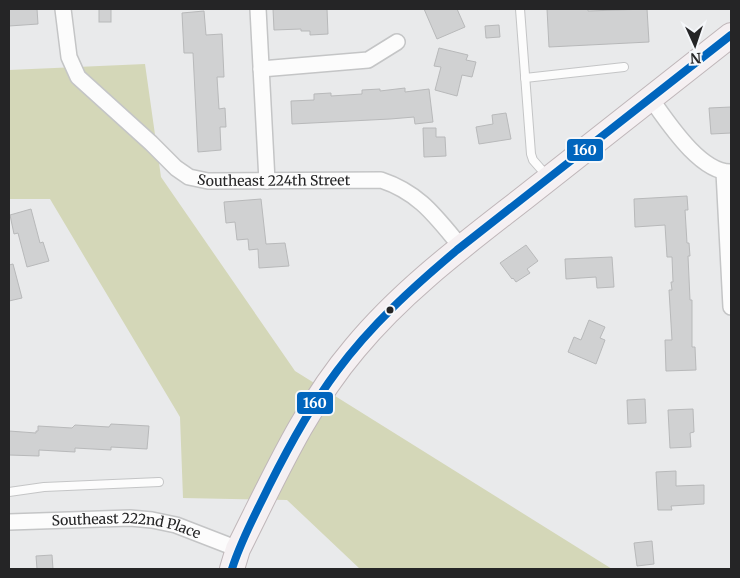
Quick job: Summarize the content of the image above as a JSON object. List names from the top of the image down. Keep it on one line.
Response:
{"streets":{"street":["Southeast 224th Street","Southeast 222nd Place"]},"lines":["transit line 160"],"north":"bottom"}
